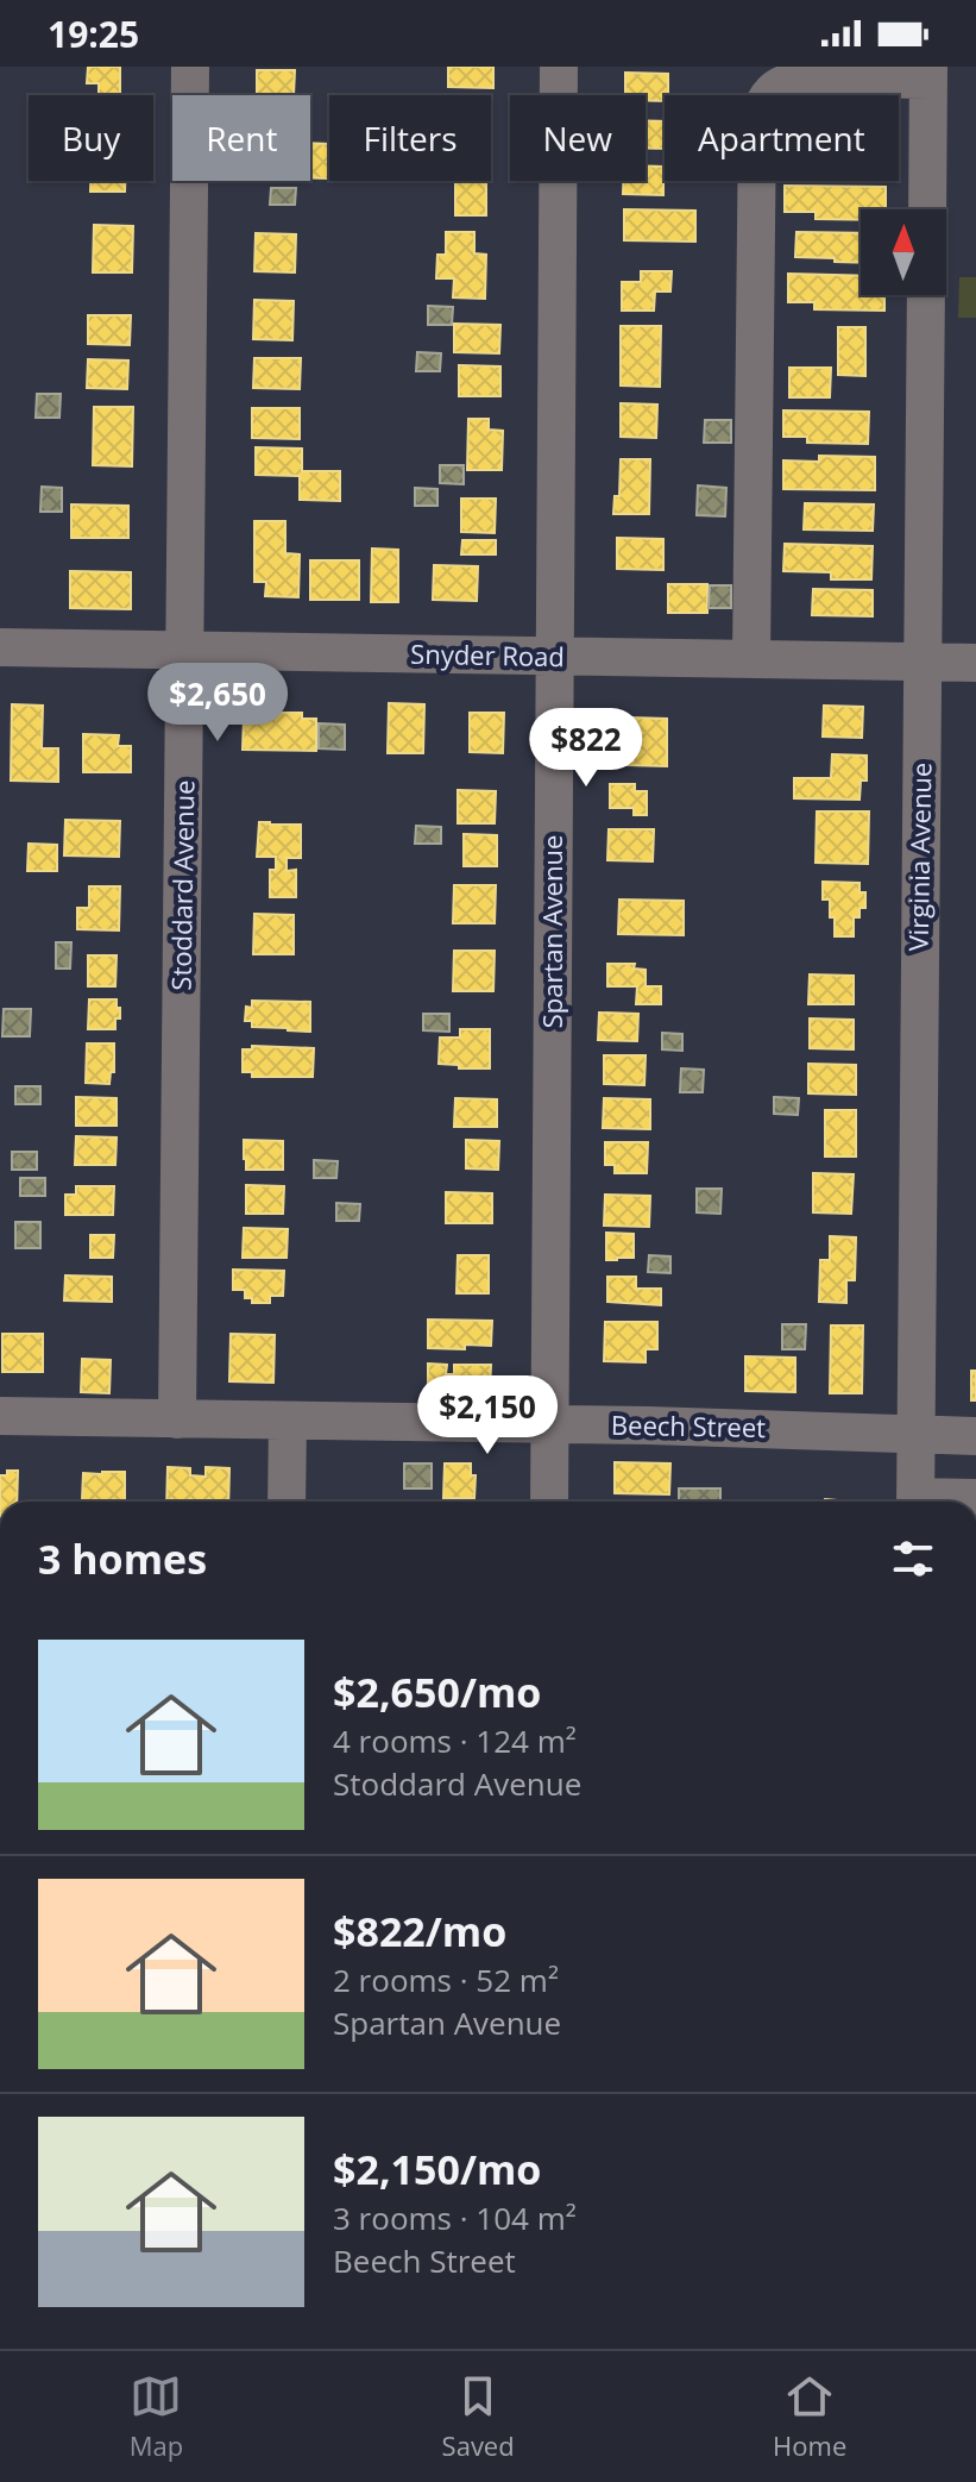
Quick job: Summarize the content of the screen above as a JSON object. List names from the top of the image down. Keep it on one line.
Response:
{"streets":{"street":["Snyder Road","Virginia Avenue","Stoddard Avenue","Spartan Avenue","Beech Street"]},"crossings":[["Snyder Road","Virginia Avenue"],["Snyder Road","Stoddard Avenue"],["Snyder Road","Spartan Avenue"],["Virginia Avenue","Beech Street"],["Stoddard Avenue","Beech Street"],["Spartan Avenue","Beech Street"]],"north":"top","page":{"status":"19:25","chip":["Buy","Rent","Filters","New","Apartment"],"price":["$2,650","$822","$2,150"],"heading":"3 homes","list":[{"name":"$2,650/mo","note":"4 rooms · 124 m² · Stoddard Avenue"},{"name":"$822/mo","note":"2 rooms · 52 m² · Spartan Avenue"},{"name":"$2,150/mo","note":"3 rooms · 104 m² · Beech Street"}],"tabs":["Map","Saved","Home"]}}
